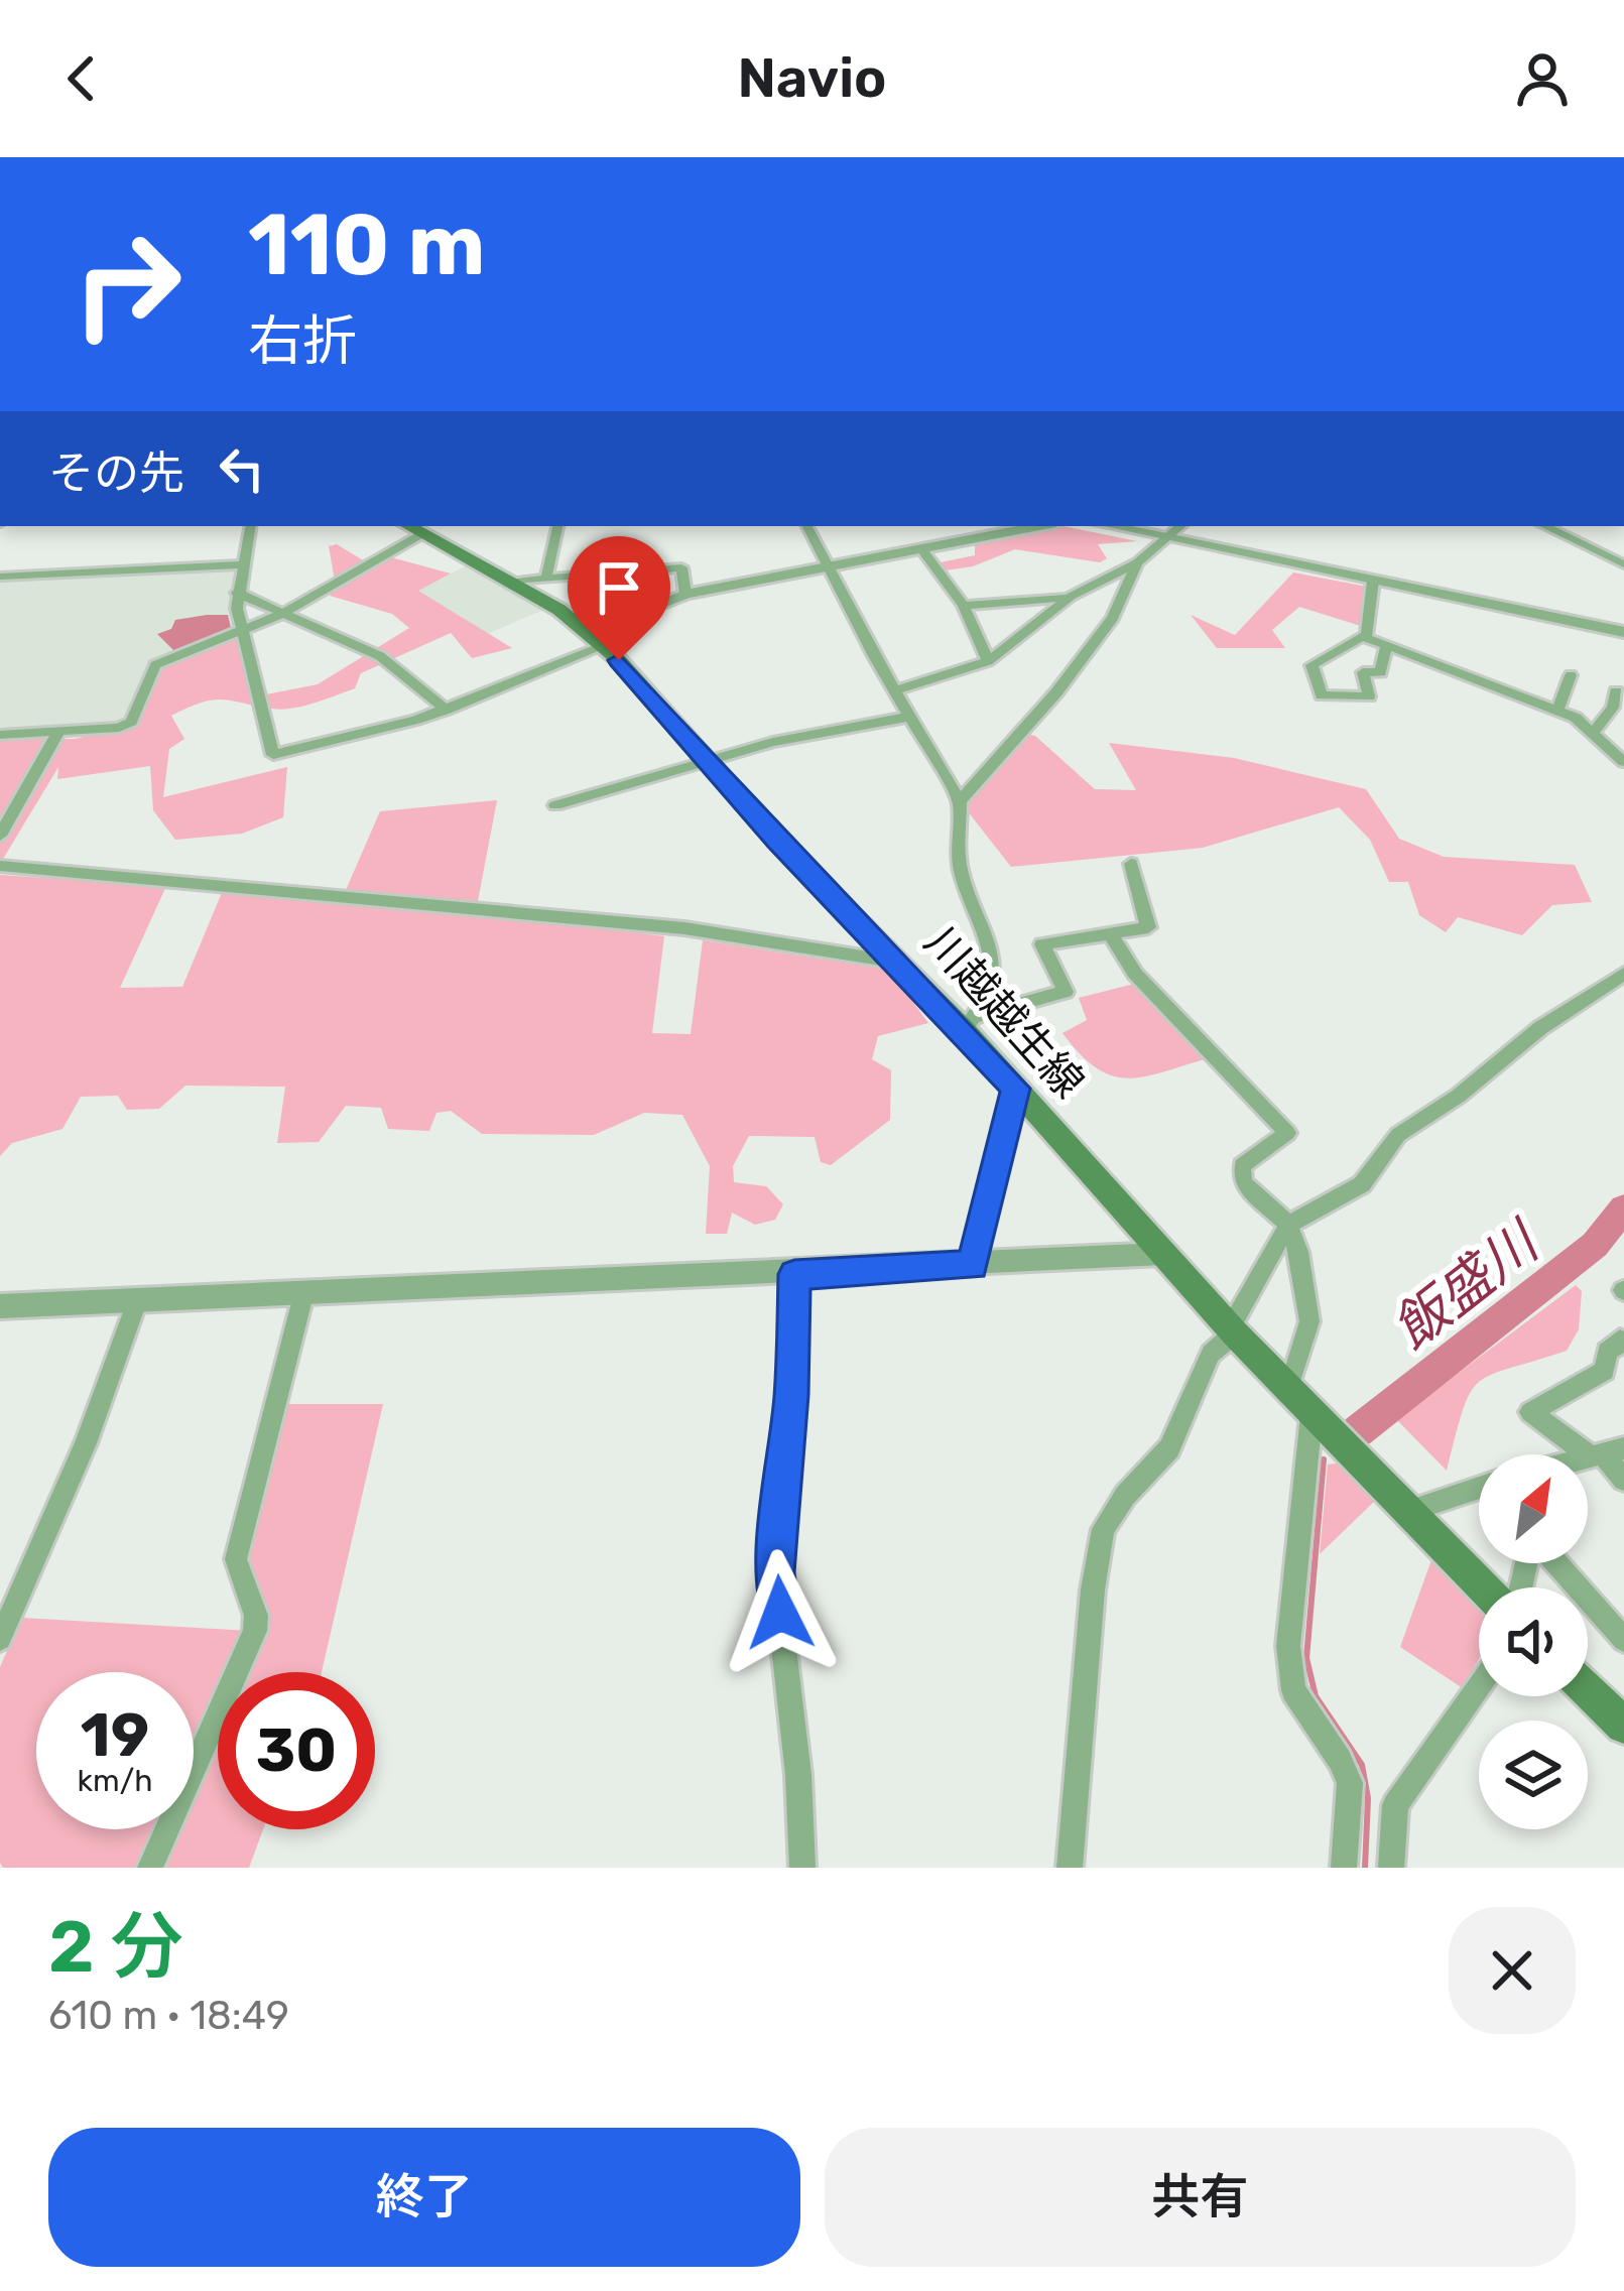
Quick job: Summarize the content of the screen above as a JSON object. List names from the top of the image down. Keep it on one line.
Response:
{"streets":{"main road":["川越越生線"]},"water":["飯盛川"],"north":"top right","page":{"header":"Navio","turn":["110 m","右折"],"then":"その先","speed":"19 km/h","limit":"30","heading":["2 分","610 m · 18:49"],"buttons":["終了","共有"]}}
